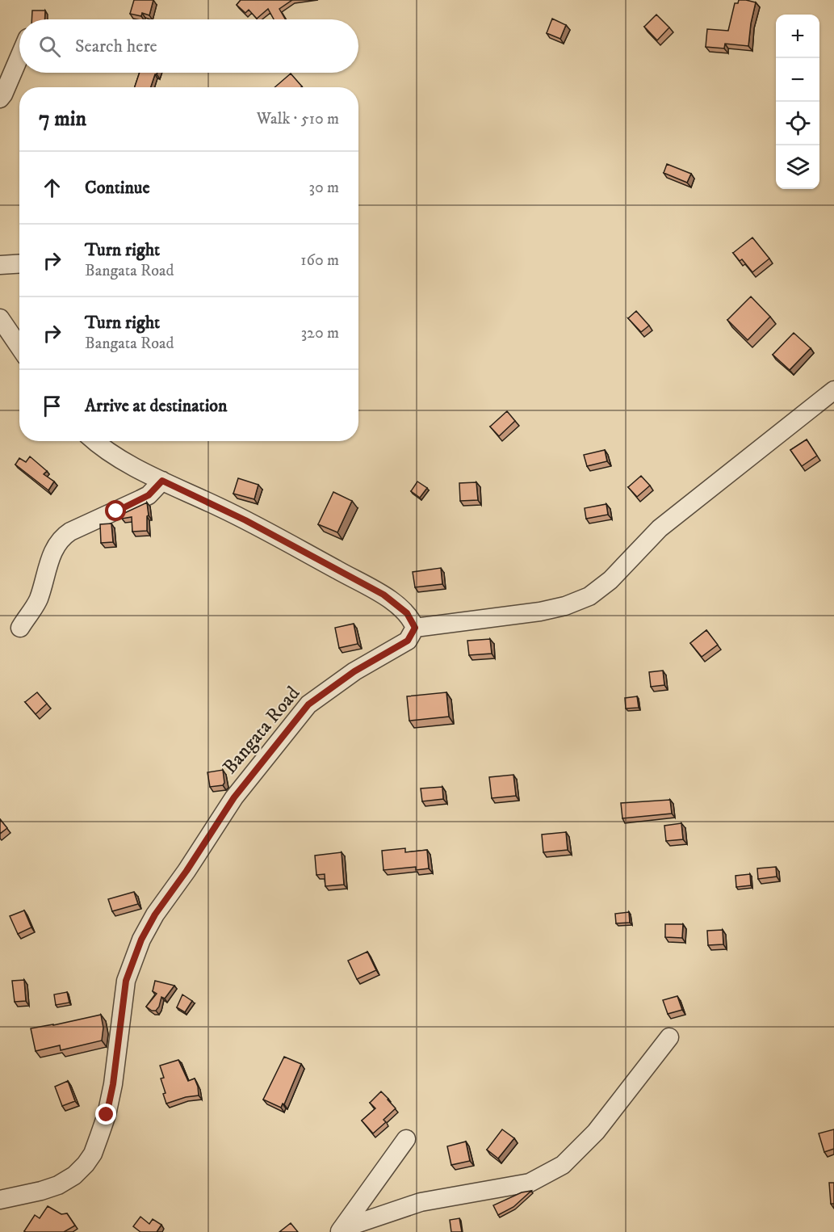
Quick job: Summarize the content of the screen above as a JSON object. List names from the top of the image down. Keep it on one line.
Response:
{"streets":{"street":["Bangata Road"]},"page":{"map_buttons":["+","−"],"search":"Search here","heading":["7 min","Walk · 510 m"],"list":[["Continue","30 m"],["Turn right","Bangata Road","160 m"],["Turn right","Bangata Road","320 m"],"Arrive at destination"]}}
